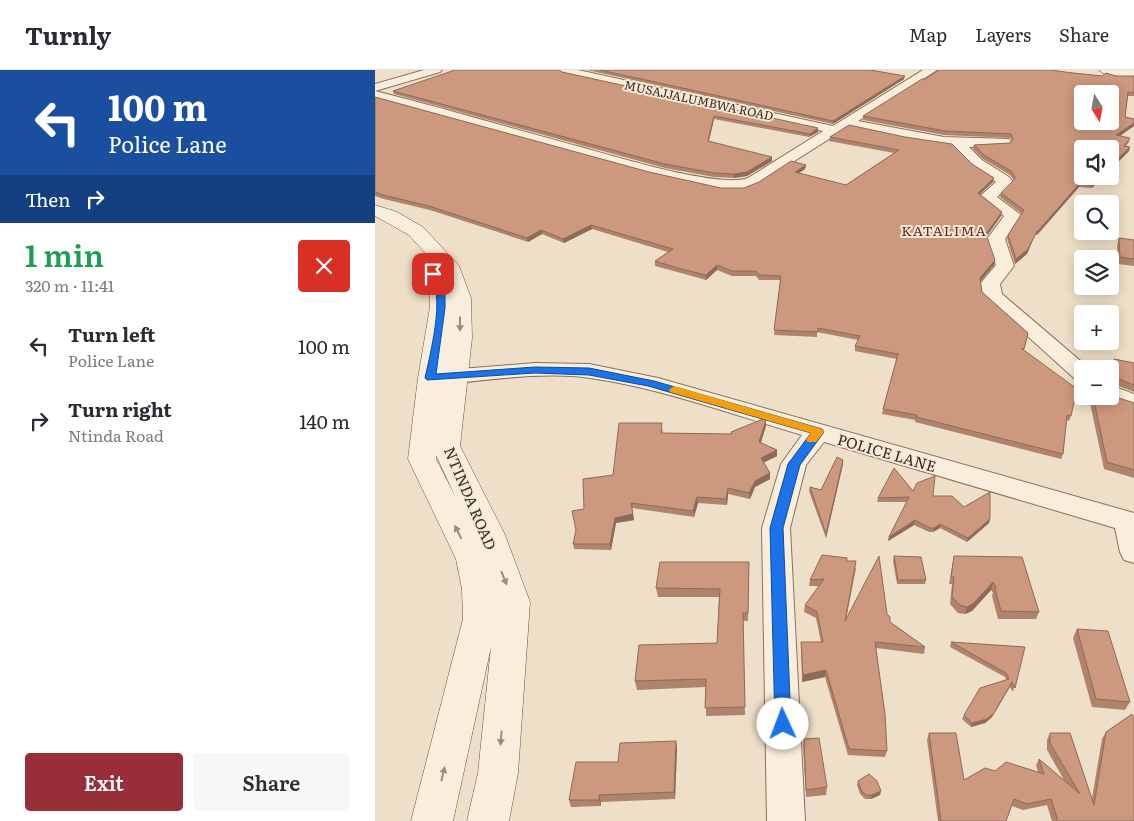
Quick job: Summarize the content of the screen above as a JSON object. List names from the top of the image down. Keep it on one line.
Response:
{"streets":{"main road":["NTINDA ROAD"],"street":["MUSAJJALUMBWA ROAD","POLICE LANE"]},"crossings":[["POLICE LANE","NTINDA ROAD"]],"districts":["KATALIMA"],"north":"bottom","page":{"header":"Turnly","nav":["Map","Layers","Share"],"turn":["100 m","Police Lane"],"map_buttons":["+","−"],"then":"Then","heading":["1 min","320 m · 11:41"],"list":[{"name":"Turn left","note":"Police Lane","value":"100 m"},{"name":"Turn right","note":"Ntinda Road","value":"140 m"}],"buttons":["Exit","Share"]}}
